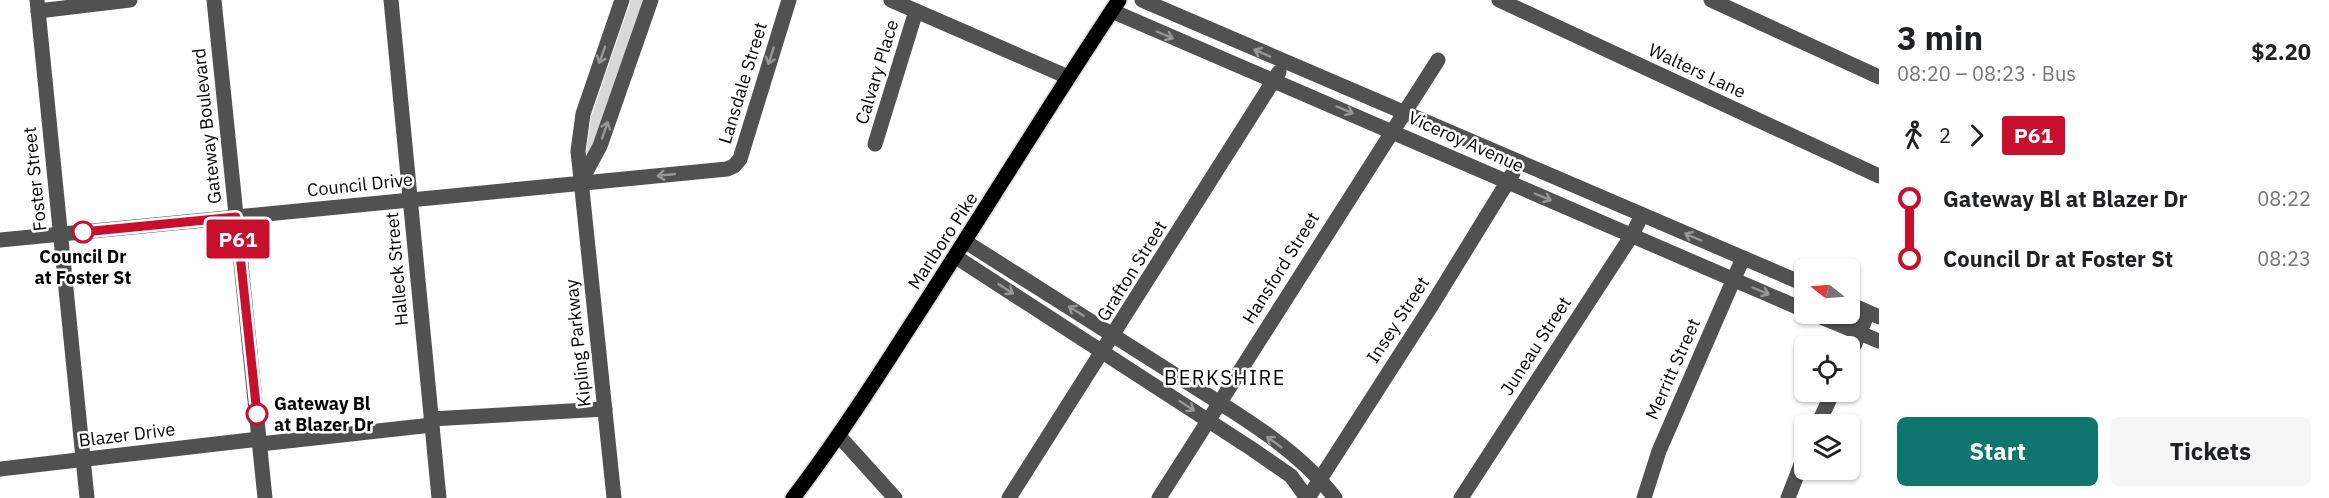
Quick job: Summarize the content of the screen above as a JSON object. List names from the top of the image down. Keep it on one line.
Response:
{"streets":{"main road":["Marlboro Pike"],"street":["Walters Lane","Calvary Place","Lansdale Street","Gateway Boulevard","Viceroy Avenue","Foster Street","Council Drive","Hansford Street","Halleck Street","Grafton Street","Insey Street","Kipling Parkway","Juneau Street","Merritt Street","Blazer Drive"]},"crossings":[["Lansdale Street","Council Drive"],["Gateway Boulevard","Council Drive"],["Gateway Boulevard","Blazer Drive"],["Viceroy Avenue","Marlboro Pike"],["Viceroy Avenue","Hansford Street"],["Viceroy Avenue","Grafton Street"],["Viceroy Avenue","Insey Street"],["Viceroy Avenue","Juneau Street"],["Viceroy Avenue","Merritt Street"],["Foster Street","Council Drive"],["Foster Street","Blazer Drive"],["Council Drive","Halleck Street"],["Council Drive","Kipling Parkway"],["Halleck Street","Blazer Drive"],["Kipling Parkway","Blazer Drive"]],"districts":["BERKSHIRE"],"places":["Council Dr at Foster St","Gateway Bl at Blazer Dr"],"lines":["bus line P61"],"north":"left","page":{"on_map":"P61","heading":["3 min","08:20 – 08:23 · Bus","$2.20"],"legs":["2","P61"],"list":[{"name":"Gateway Bl at Blazer Dr","value":"08:22"},{"name":"Council Dr at Foster St","value":"08:23"}],"buttons":["Start","Tickets"]}}
